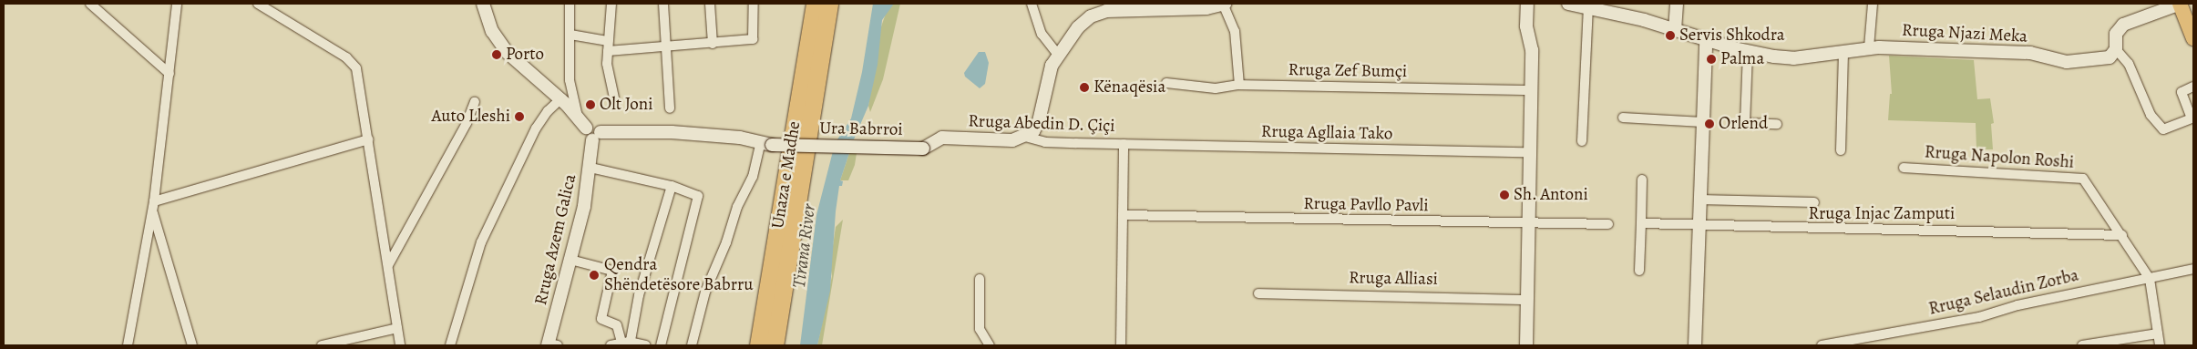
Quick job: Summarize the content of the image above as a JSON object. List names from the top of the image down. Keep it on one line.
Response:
{"streets":{"highway":["Unaza e Madhe"],"main road":["Rruga Njazi Meka","Rruga Abedin D. Çiçi","Ura Babrroi","Rruga Azem Galica"],"street":["Rruga Zef Bumçi","Rruga Agllaia Tako","Rruga Napolon Roshi","Rruga Pavllo Pavli","Rruga Injac Zamputi","Rruga Alliasi","Rruga Selaudin Zorba"]},"crossings":[["Rruga Abedin D. Çiçi","Ura Babrroi"],["Rruga Abedin D. Çiçi","Rruga Agllaia Tako"],["Rruga Abedin D. Çiçi","Rruga Pavllo Pavli"],["Rruga Napolon Roshi","Rruga Injac Zamputi"],["Rruga Napolon Roshi","Rruga Selaudin Zorba"]],"water":["Tirana River"],"places":["Servis Shkodra","Porto","Palma","Kënaqësia","Olt Joni","Auto Lleshi","Orlend","Sh. Antoni","Qendra Shëndetësore Babrru"]}
